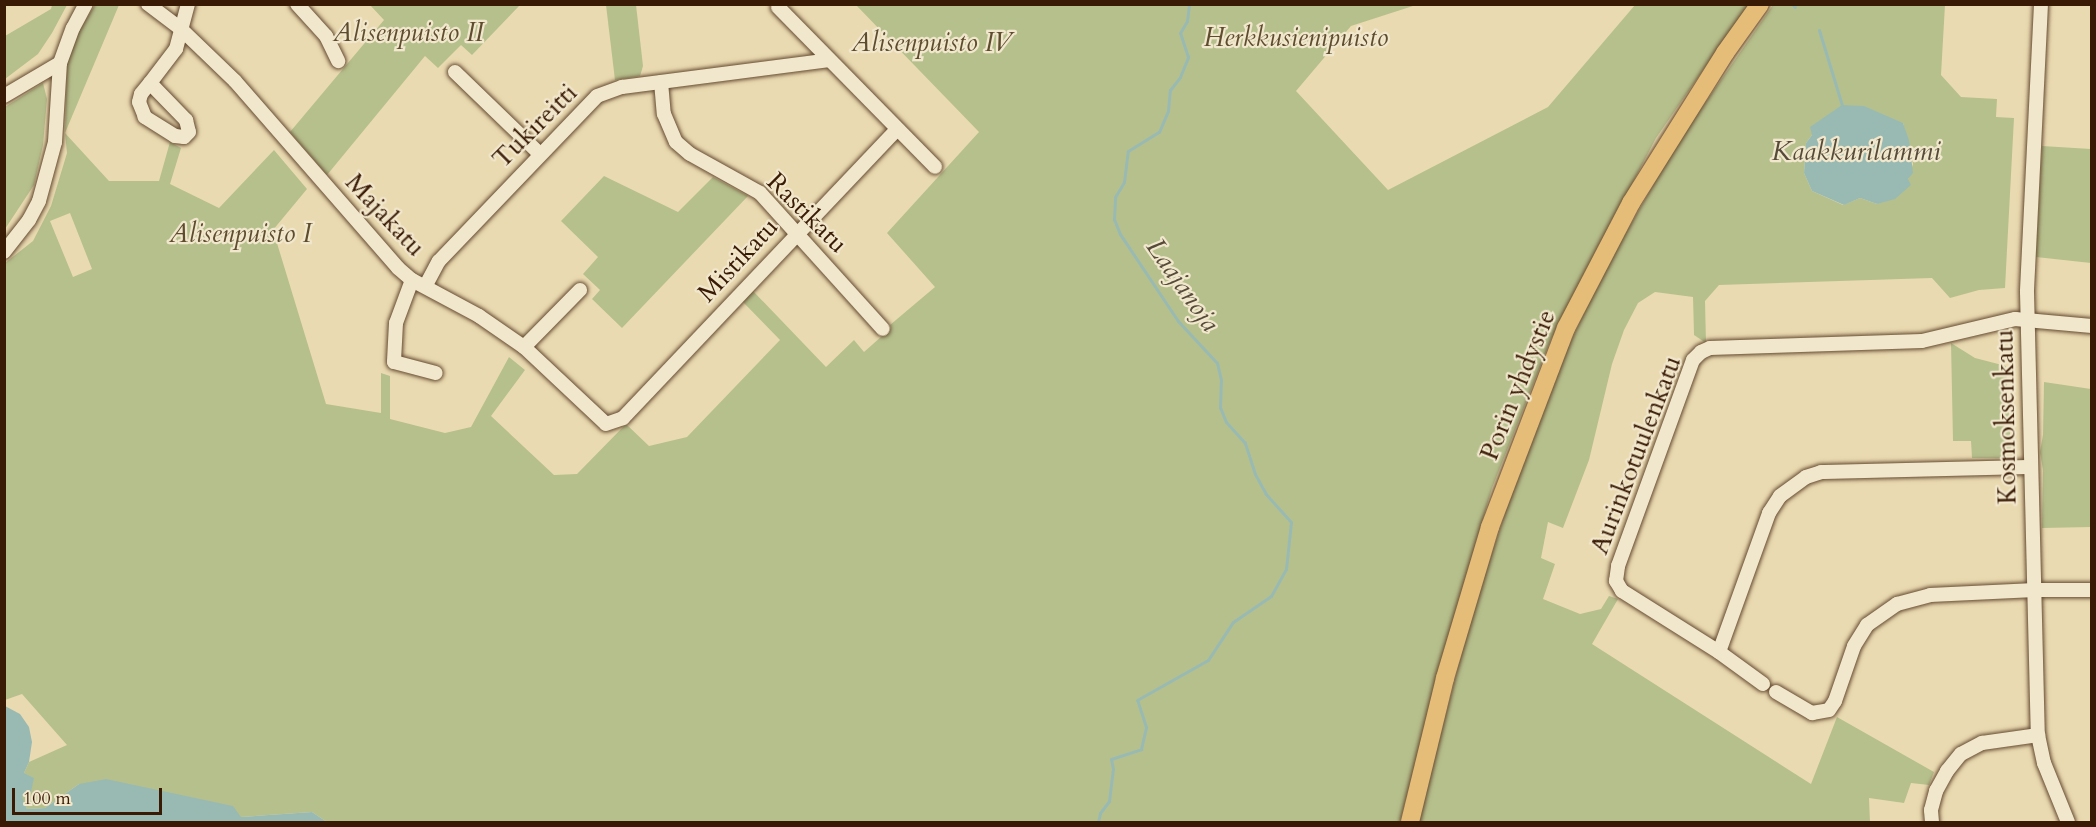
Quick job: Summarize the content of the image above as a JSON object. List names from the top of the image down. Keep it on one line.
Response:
{"streets":{"main road":["Porin yhdystie"],"street":["Tukireitti","Rastikatu","Majakatu","Mistikatu","Kosmoksenkatu","Aurinkotuulenkatu"]},"crossings":[["Tukireitti","Rastikatu"],["Tukireitti","Majakatu"],["Rastikatu","Mistikatu"],["Majakatu","Mistikatu"],["Kosmoksenkatu","Aurinkotuulenkatu"]],"water":["Kaakkurilammi","Laajanoja"],"parks":["Alisenpuisto II","Herkkusienipuisto","Alisenpuisto IV","Alisenpuisto I"],"scale_bar":"100 m"}
